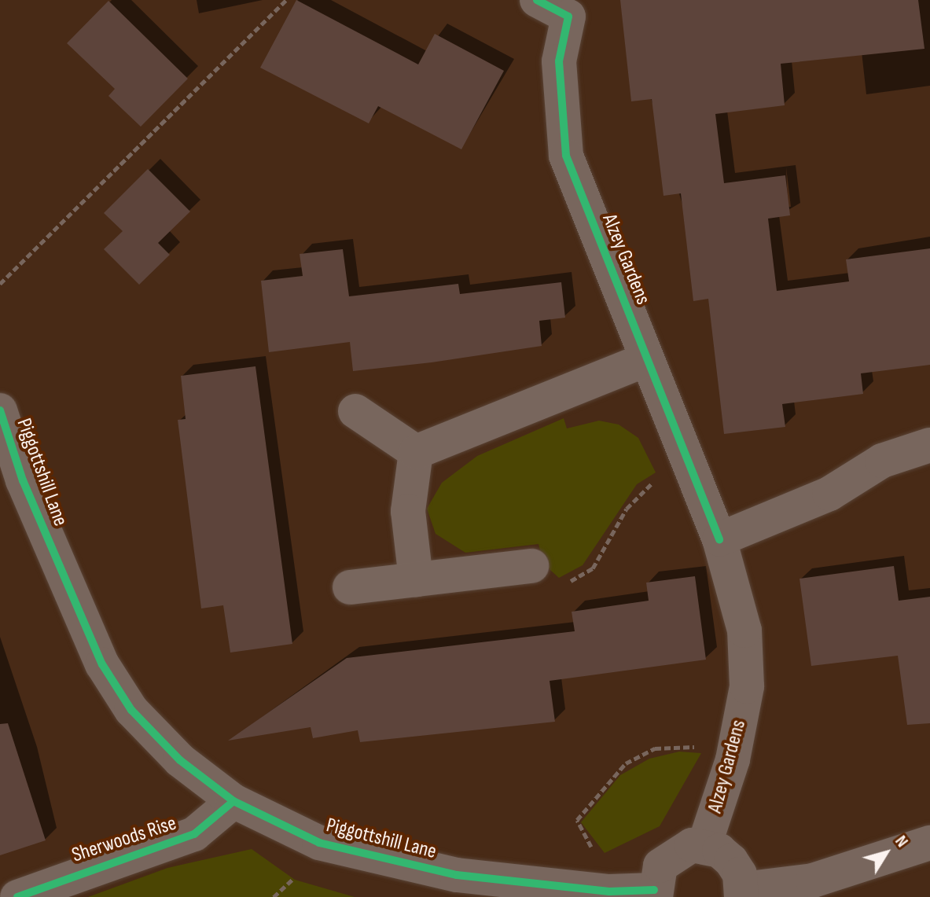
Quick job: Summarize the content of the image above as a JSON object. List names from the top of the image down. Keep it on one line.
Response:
{"streets":{"street":["Alzey Gardens","Piggottshill Lane","Sherwoods Rise"]},"crossings":[["Piggottshill Lane","Sherwoods Rise"]],"north":"top right"}
